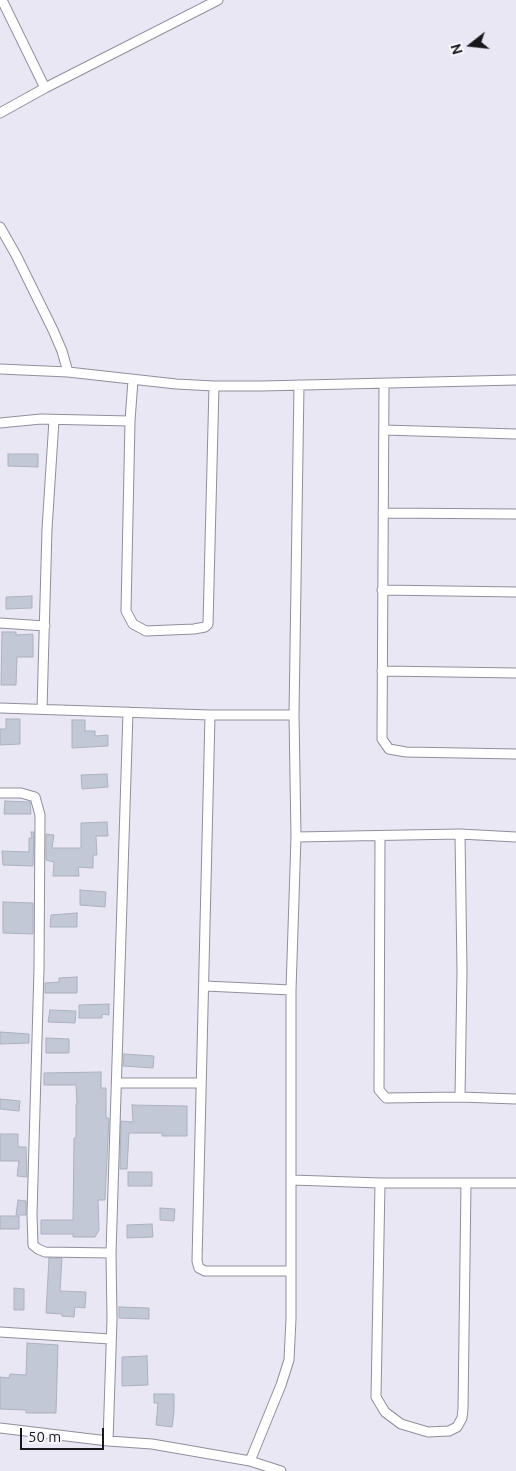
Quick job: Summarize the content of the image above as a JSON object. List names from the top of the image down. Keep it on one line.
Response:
{"scale_bar":"50 m","north":"left"}
